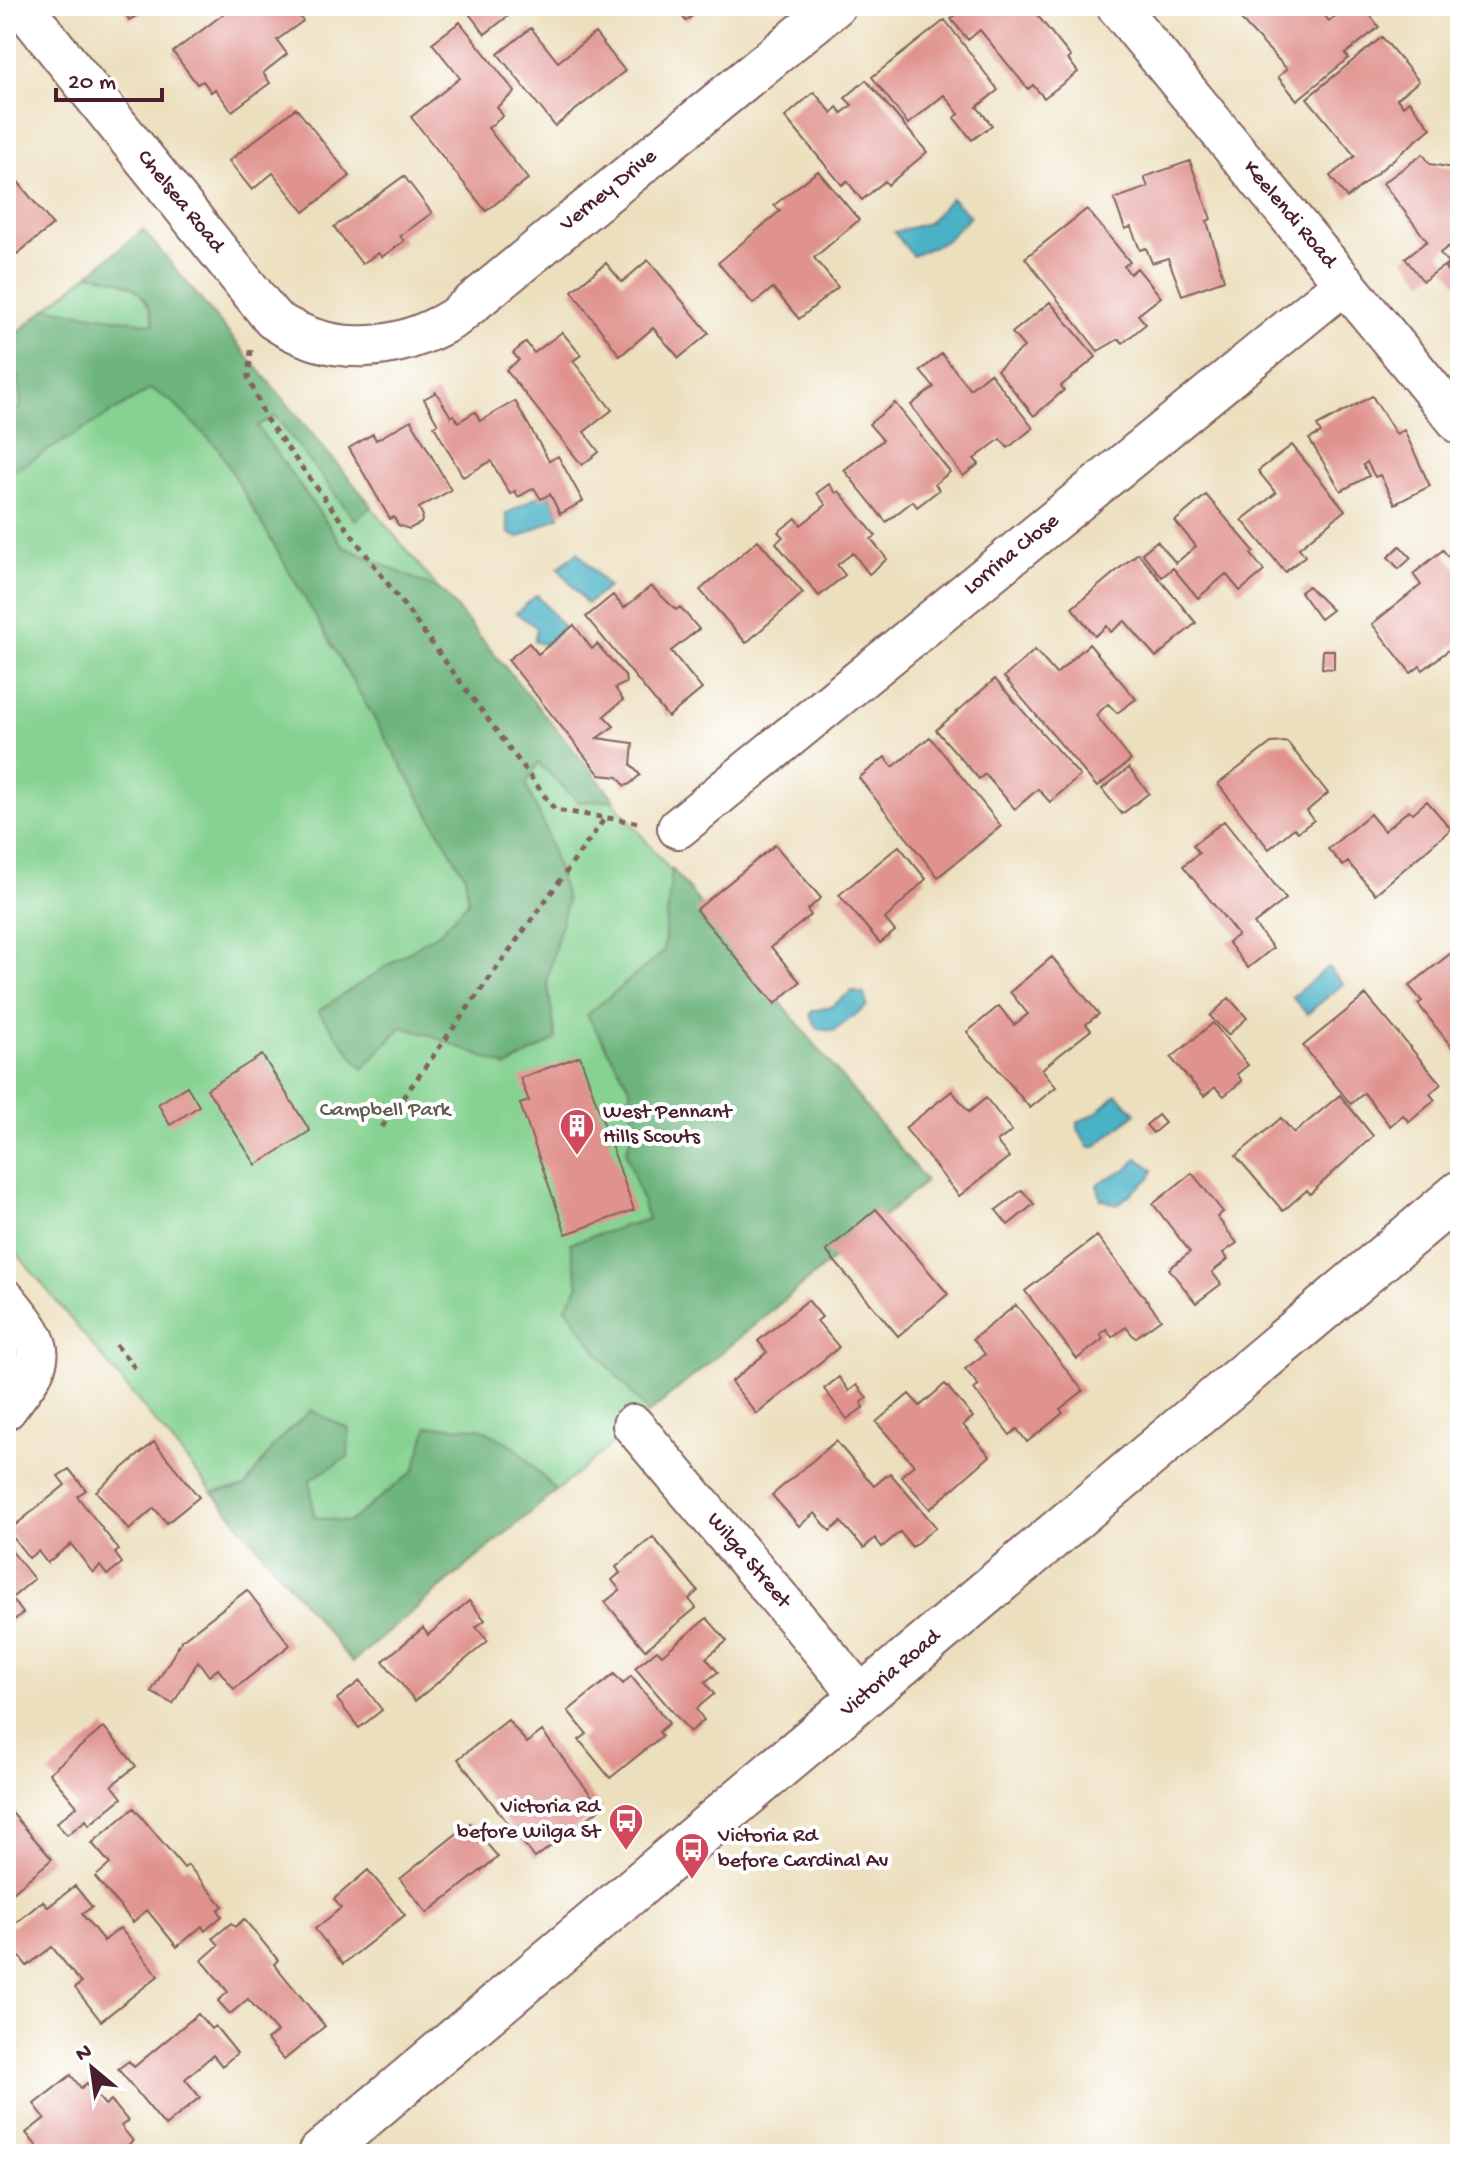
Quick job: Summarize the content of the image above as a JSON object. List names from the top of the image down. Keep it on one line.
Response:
{"streets":{"street":["Verney Drive","Chelsea Road","Keelendi Road","Lorrina Close","Wilga Street","Victoria Road"]},"crossings":[["Verney Drive","Chelsea Road"],["Keelendi Road","Lorrina Close"],["Wilga Street","Victoria Road"]],"parks":["Campbell Park"],"places":{"building":["West Pennant Hills Scouts"],"bus stop":["Victoria Rd before Wilga St","Victoria Rd before Cardinal Av"]},"scale_bar":"20 m","north":"top left"}
